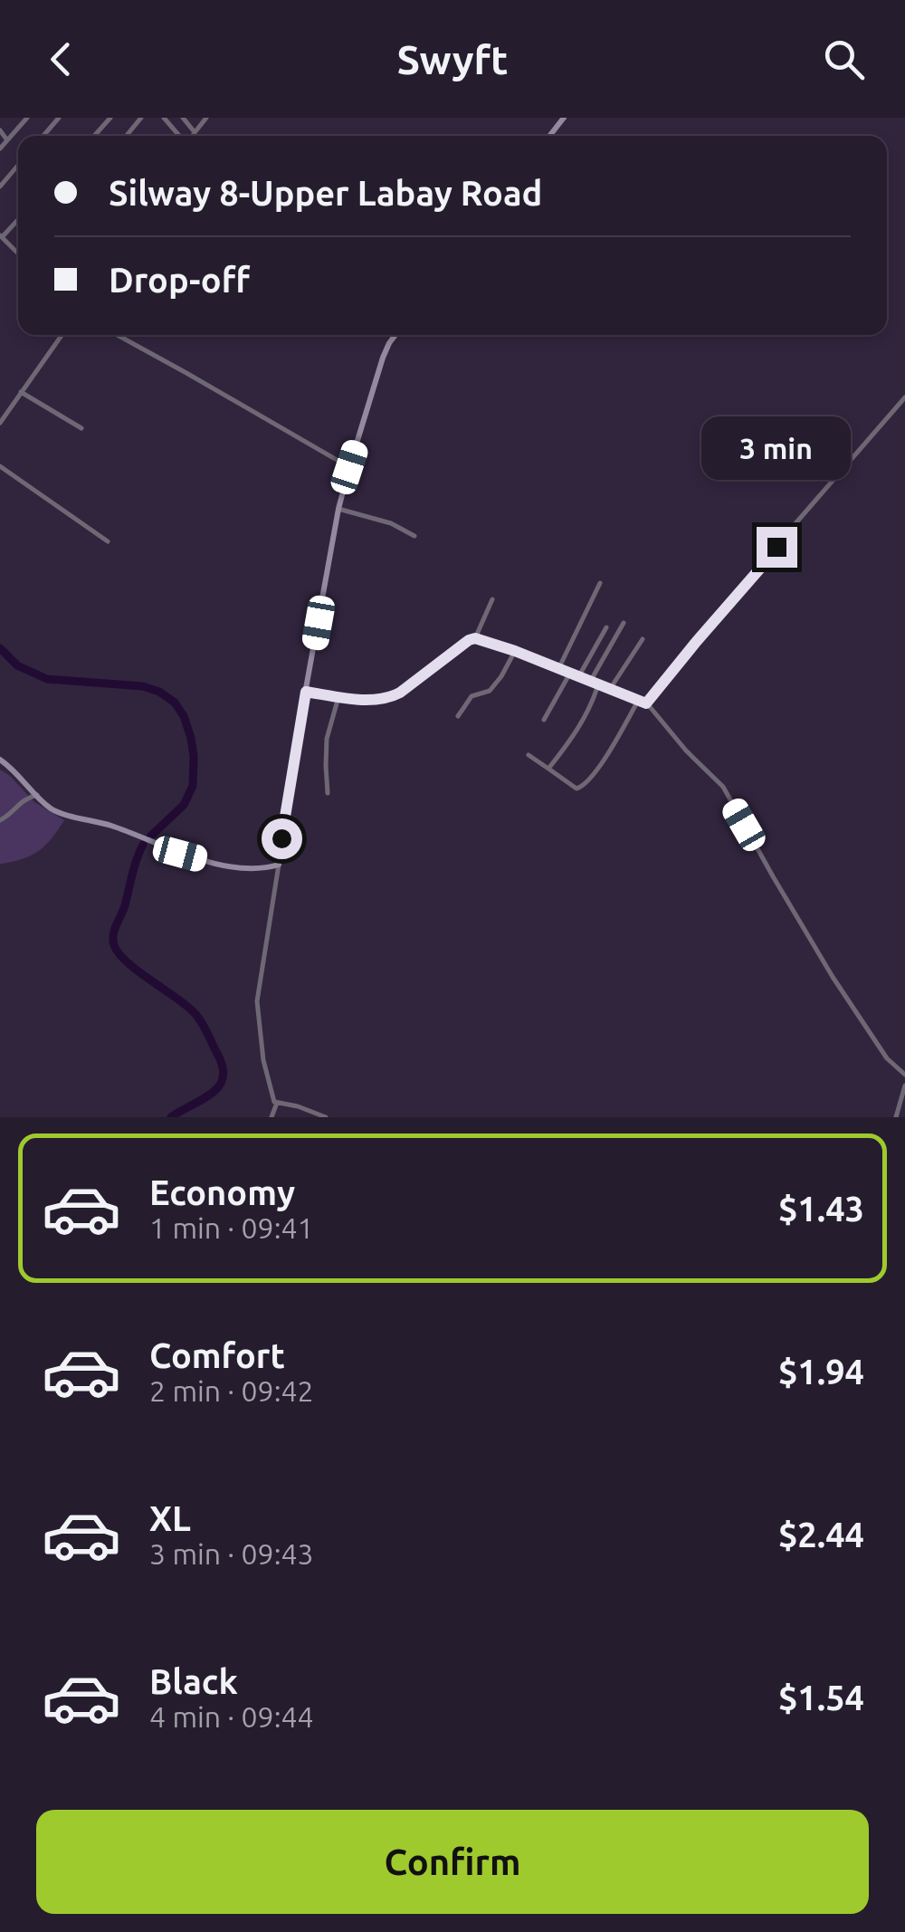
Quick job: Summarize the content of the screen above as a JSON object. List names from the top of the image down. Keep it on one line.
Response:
{"page":{"header":"Swyft","banner":["Silway 8-Upper Labay Road","Drop-off"],"bubble":"3 min","list":[{"name":"Economy","note":"1 min · 09:41","value":"$1.43"},{"name":"Comfort","note":"2 min · 09:42","value":"$1.94"},{"name":"XL","note":"3 min · 09:43","value":"$2.44"},{"name":"Black","note":"4 min · 09:44","value":"$1.54"}],"buttons":"Confirm"}}
